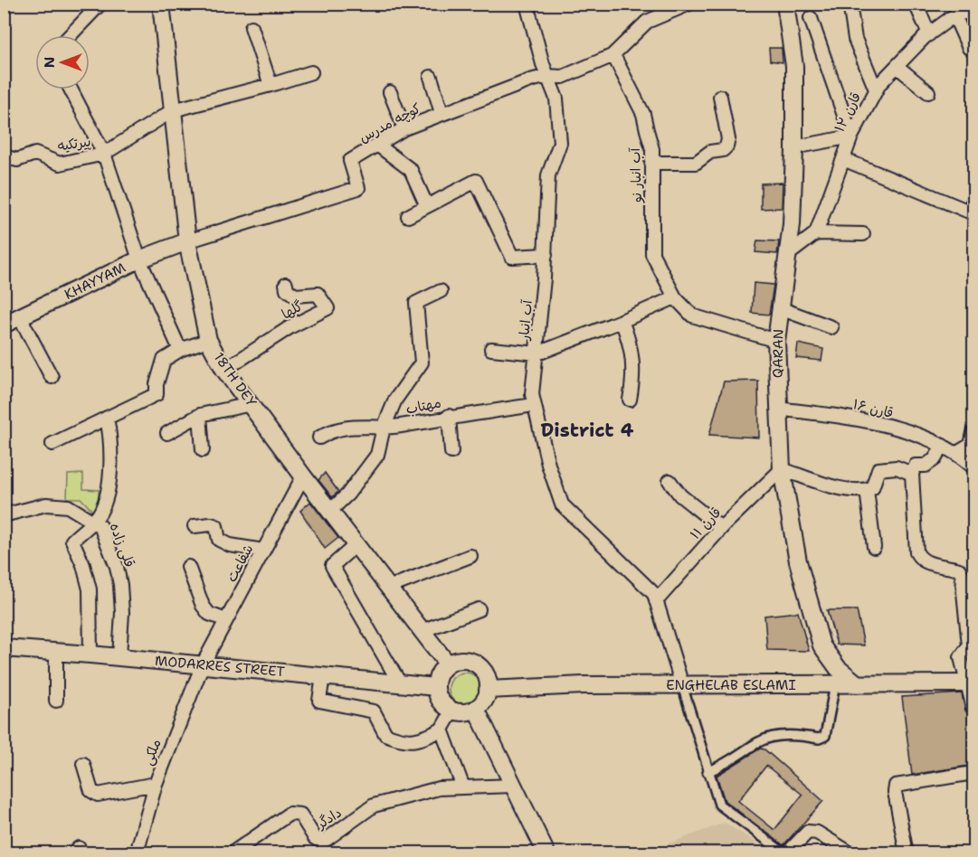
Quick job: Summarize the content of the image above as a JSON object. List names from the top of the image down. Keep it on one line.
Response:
{"streets":{"main road":["KHAYYAM","QARAN","18TH DEY","MODARRES STREET","ENGHELAB ESLAMI"],"street":["قارن ۱۲","کوچه مدرس","پیرتکیه","آب انبار نو","گلها","آب انبار","مهتاب","قارن ۱۶","قارن ۱۱","قلی زاده","شفاعت","ملکی","دادگر"]},"crossings":[["کوچه مدرس","آب انبار نو"],["کوچه مدرس","KHAYYAM"],["کوچه مدرس","آب انبار"],["کوچه مدرس","18TH DEY"],["پیرتکیه","18TH DEY"],["آب انبار نو","QARAN"],["KHAYYAM","18TH DEY"],["گلها","18TH DEY"],["آب انبار","مهتاب"],["آب انبار","قارن ۱۱"],["آب انبار","ENGHELAB ESLAMI"],["QARAN","قارن ۱۶"],["QARAN","قارن ۱۱"],["QARAN","ENGHELAB ESLAMI"],["18TH DEY","شفاعت"],["18TH DEY","MODARRES STREET"],["18TH DEY","ENGHELAB ESLAMI"],["قلی زاده","MODARRES STREET"],["شفاعت","MODARRES STREET"],["شفاعت","ملکی"],["MODARRES STREET","ENGHELAB ESLAMI"],["MODARRES STREET","ملکی"]],"districts":["District 4"],"north":"left"}
